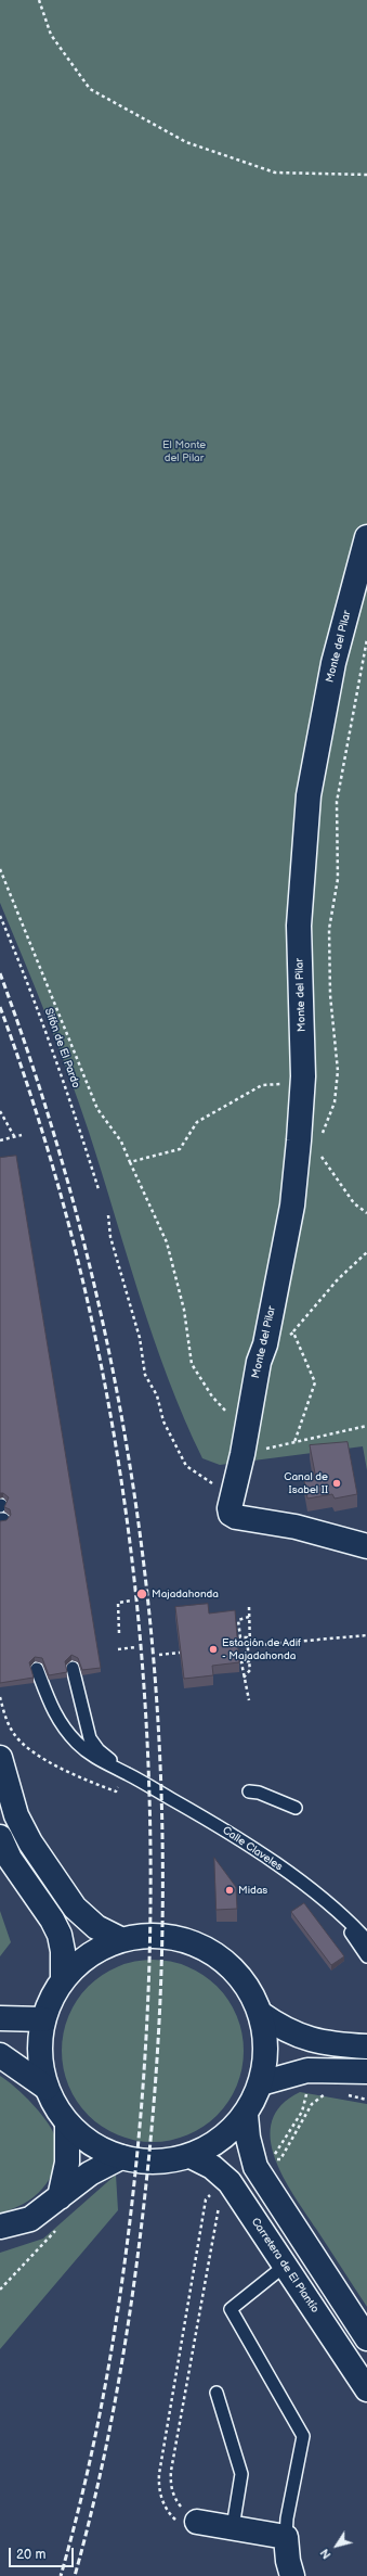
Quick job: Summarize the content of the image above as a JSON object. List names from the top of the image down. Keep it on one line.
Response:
{"streets":{"main road":["Monte del Pilar","Carretera de El Plantío"],"lane":["Calle Claveles"],"path":["Sifón de El Pardo"]},"parks":["El Monte del Pilar"],"places":["Canal de Isabel II","Majadahonda","Estación de Adif - Majadahonda","Midas"],"scale_bar":"20 m","north":"bottom left"}
